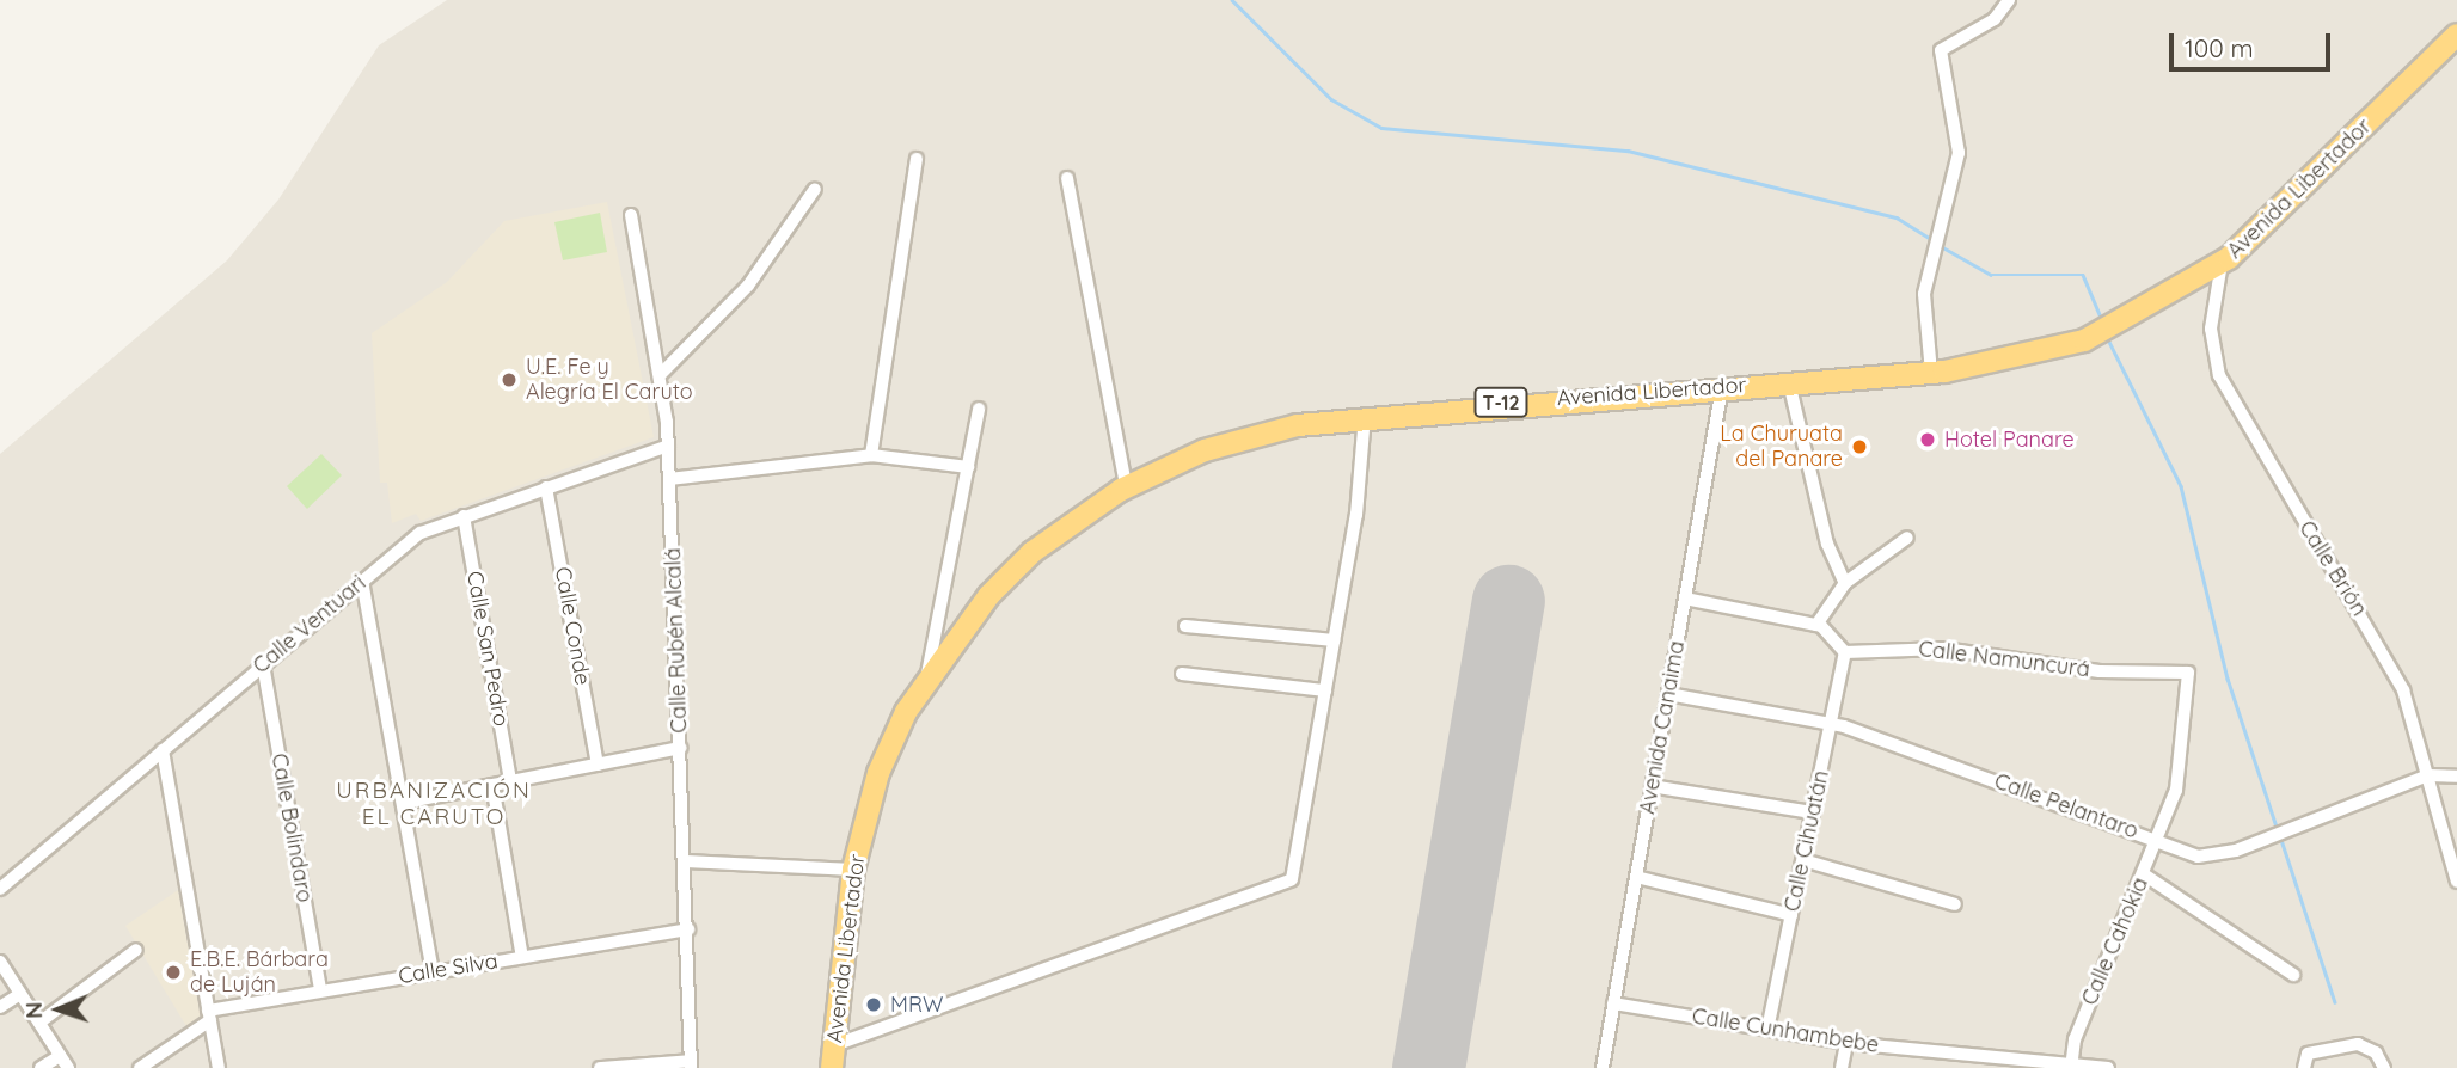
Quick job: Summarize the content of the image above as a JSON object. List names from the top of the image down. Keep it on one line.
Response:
{"streets":{"highway":["Avenida Libertador","T-12"],"street":["Calle Brión","Calle Ventuari","Calle Conde","Calle Rubén Alcalá","Calle San Pedro","Calle Namuncurá","Avenida Canaima","Calle Pelantaro","Calle Bolindaro","Calle Cihuatán","Calle Cahokia","Calle Silva","Calle Cunhambebe"]},"crossings":[["Avenida Libertador","Calle Brión"],["Avenida Libertador","Avenida Canaima"],["Calle Brión","Calle Pelantaro"],["Calle Ventuari","Calle Conde"],["Calle Ventuari","Calle Rubén Alcalá"],["Calle Ventuari","Calle San Pedro"],["Calle Ventuari","Calle Bolindaro"],["Calle Rubén Alcalá","Calle Silva"],["Calle Namuncurá","Calle Cihuatán"],["Calle Namuncurá","Calle Cahokia"],["Avenida Canaima","Calle Pelantaro"],["Avenida Canaima","Calle Cunhambebe"],["Calle Pelantaro","Calle Cihuatán"],["Calle Pelantaro","Calle Cahokia"],["Calle Bolindaro","Calle Silva"],["Calle Cihuatán","Calle Cunhambebe"],["Calle Cahokia","Calle Cunhambebe"]],"districts":["URBANIZACIÓN EL CARUTO"],"places":["U.E. Fe y Alegría El Caruto","Hotel Panare","La Churuata del Panare","E.B.E. Bárbara de Luján","MRW"],"scale_bar":"100 m","north":"left"}
